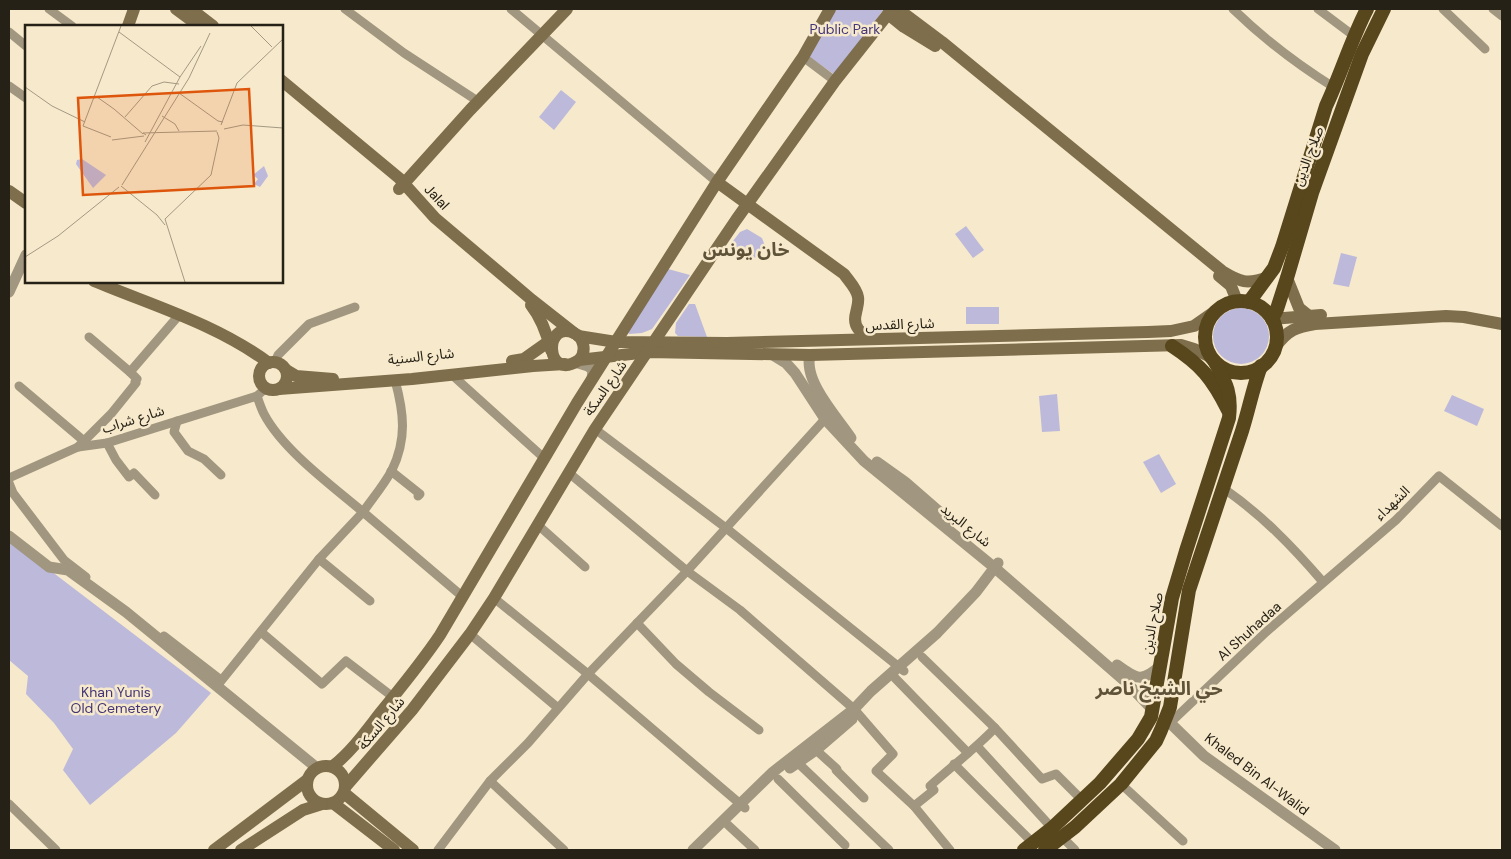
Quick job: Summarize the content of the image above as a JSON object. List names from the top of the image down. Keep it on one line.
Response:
{"streets":{"highway":["صلاح الدين"],"main road":["Jalal","شارع القدس","شارع السنية","شارع السكة"],"street":["شارع شراب","الشهداء","شارع البريد","Al Shuhadaa","Khaled Bin Al-Walid"]},"crossings":[["صلاح الدين","شارع القدس"],["صلاح الدين","شارع البريد"],["صلاح الدين","Al Shuhadaa"],["صلاح الدين","Khaled Bin Al-Walid"],["Jalal","شارع القدس"],["Jalal","شارع السنية"],["Jalal","شارع السكة"],["شارع القدس","شارع السنية"],["شارع القدس","شارع السكة"],["شارع القدس","شارع البريد"],["شارع السنية","شارع السكة"],["شارع السنية","شارع شراب"],["الشهداء","Al Shuhadaa"],["Al Shuhadaa","Khaled Bin Al-Walid"]],"districts":["خان يونس","حي الشيخ ناصر"],"parks":["Public Park","Khan Yunis Old Cemetery"]}
